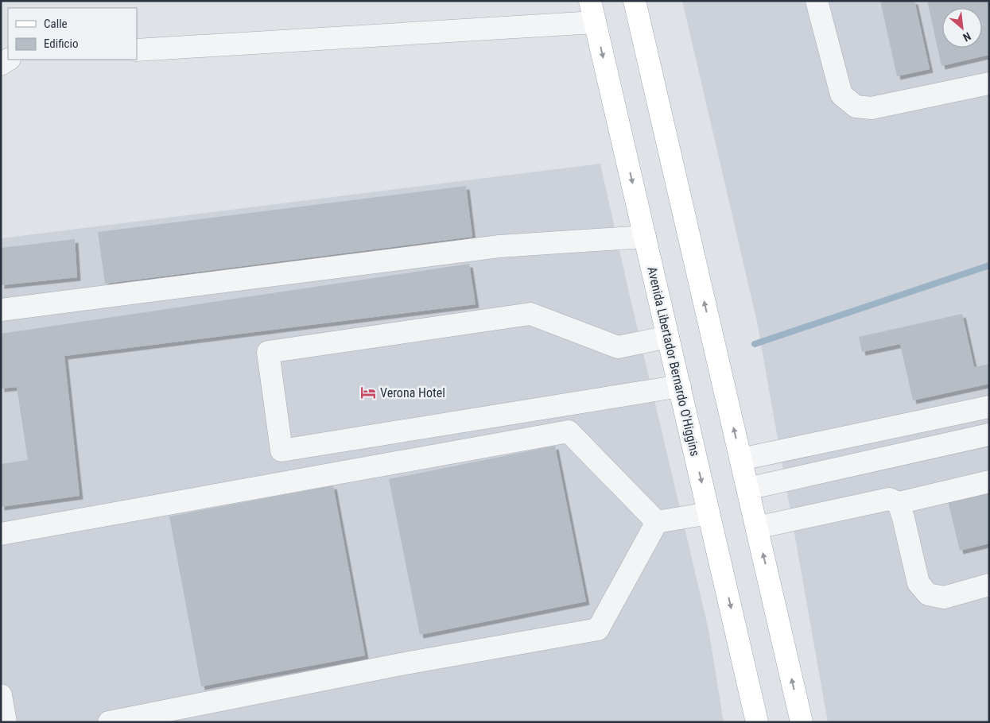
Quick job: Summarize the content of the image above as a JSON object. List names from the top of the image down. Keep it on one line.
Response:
{"streets":{"main road":["Avenida Libertador Bernardo O'Higgins"]},"places":{"hotel":["Verona Hotel"]},"legend":["Calle","Edificio"],"north":"bottom right"}
